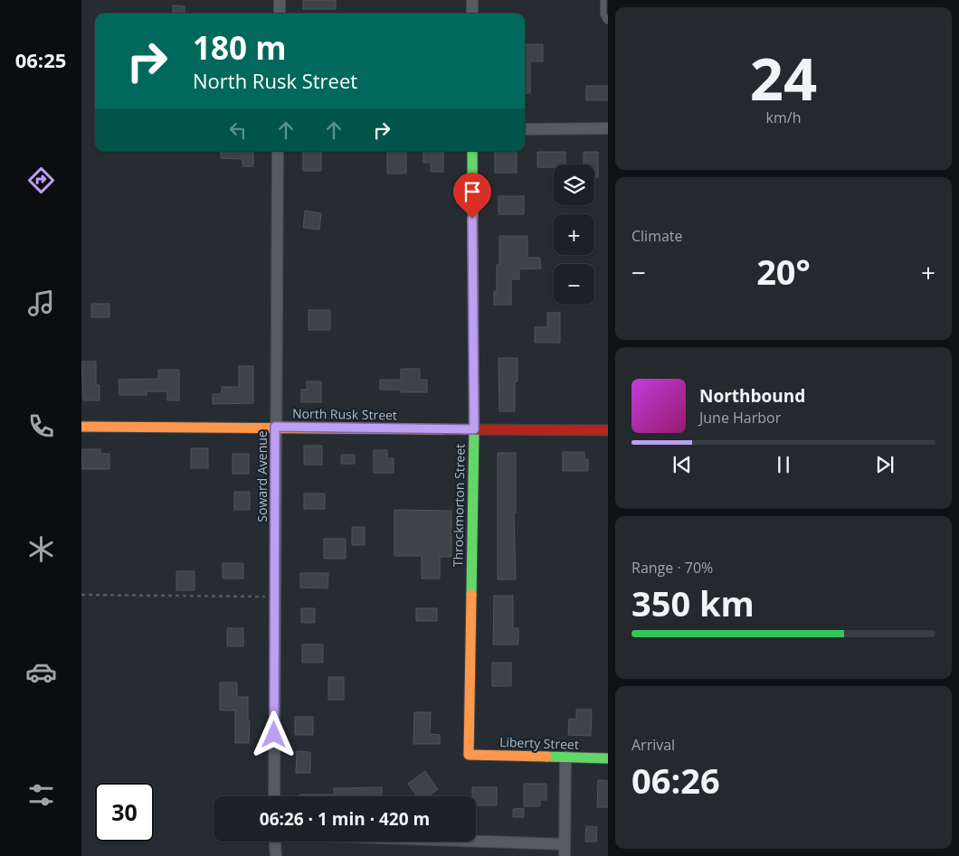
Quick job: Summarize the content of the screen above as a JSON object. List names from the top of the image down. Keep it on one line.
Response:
{"streets":{"street":["North Rusk Street","Soward Avenue","Throckmorton Street","Liberty Street"]},"crossings":[["North Rusk Street","Soward Avenue"],["North Rusk Street","Throckmorton Street"],["Throckmorton Street","Liberty Street"]],"page":{"tabs":"06:25","tile":[["24","km/h"],"Climate",["Range · 70%","350 km"],["Arrival","06:26"]],"turn":["180 m","North Rusk Street"],"map_buttons":["+","−"],"heat":["−","20°","+"],"song":["Northbound","June Harbor"],"limit":"30","trip":"06:26 · 1 min · 420 m"}}
